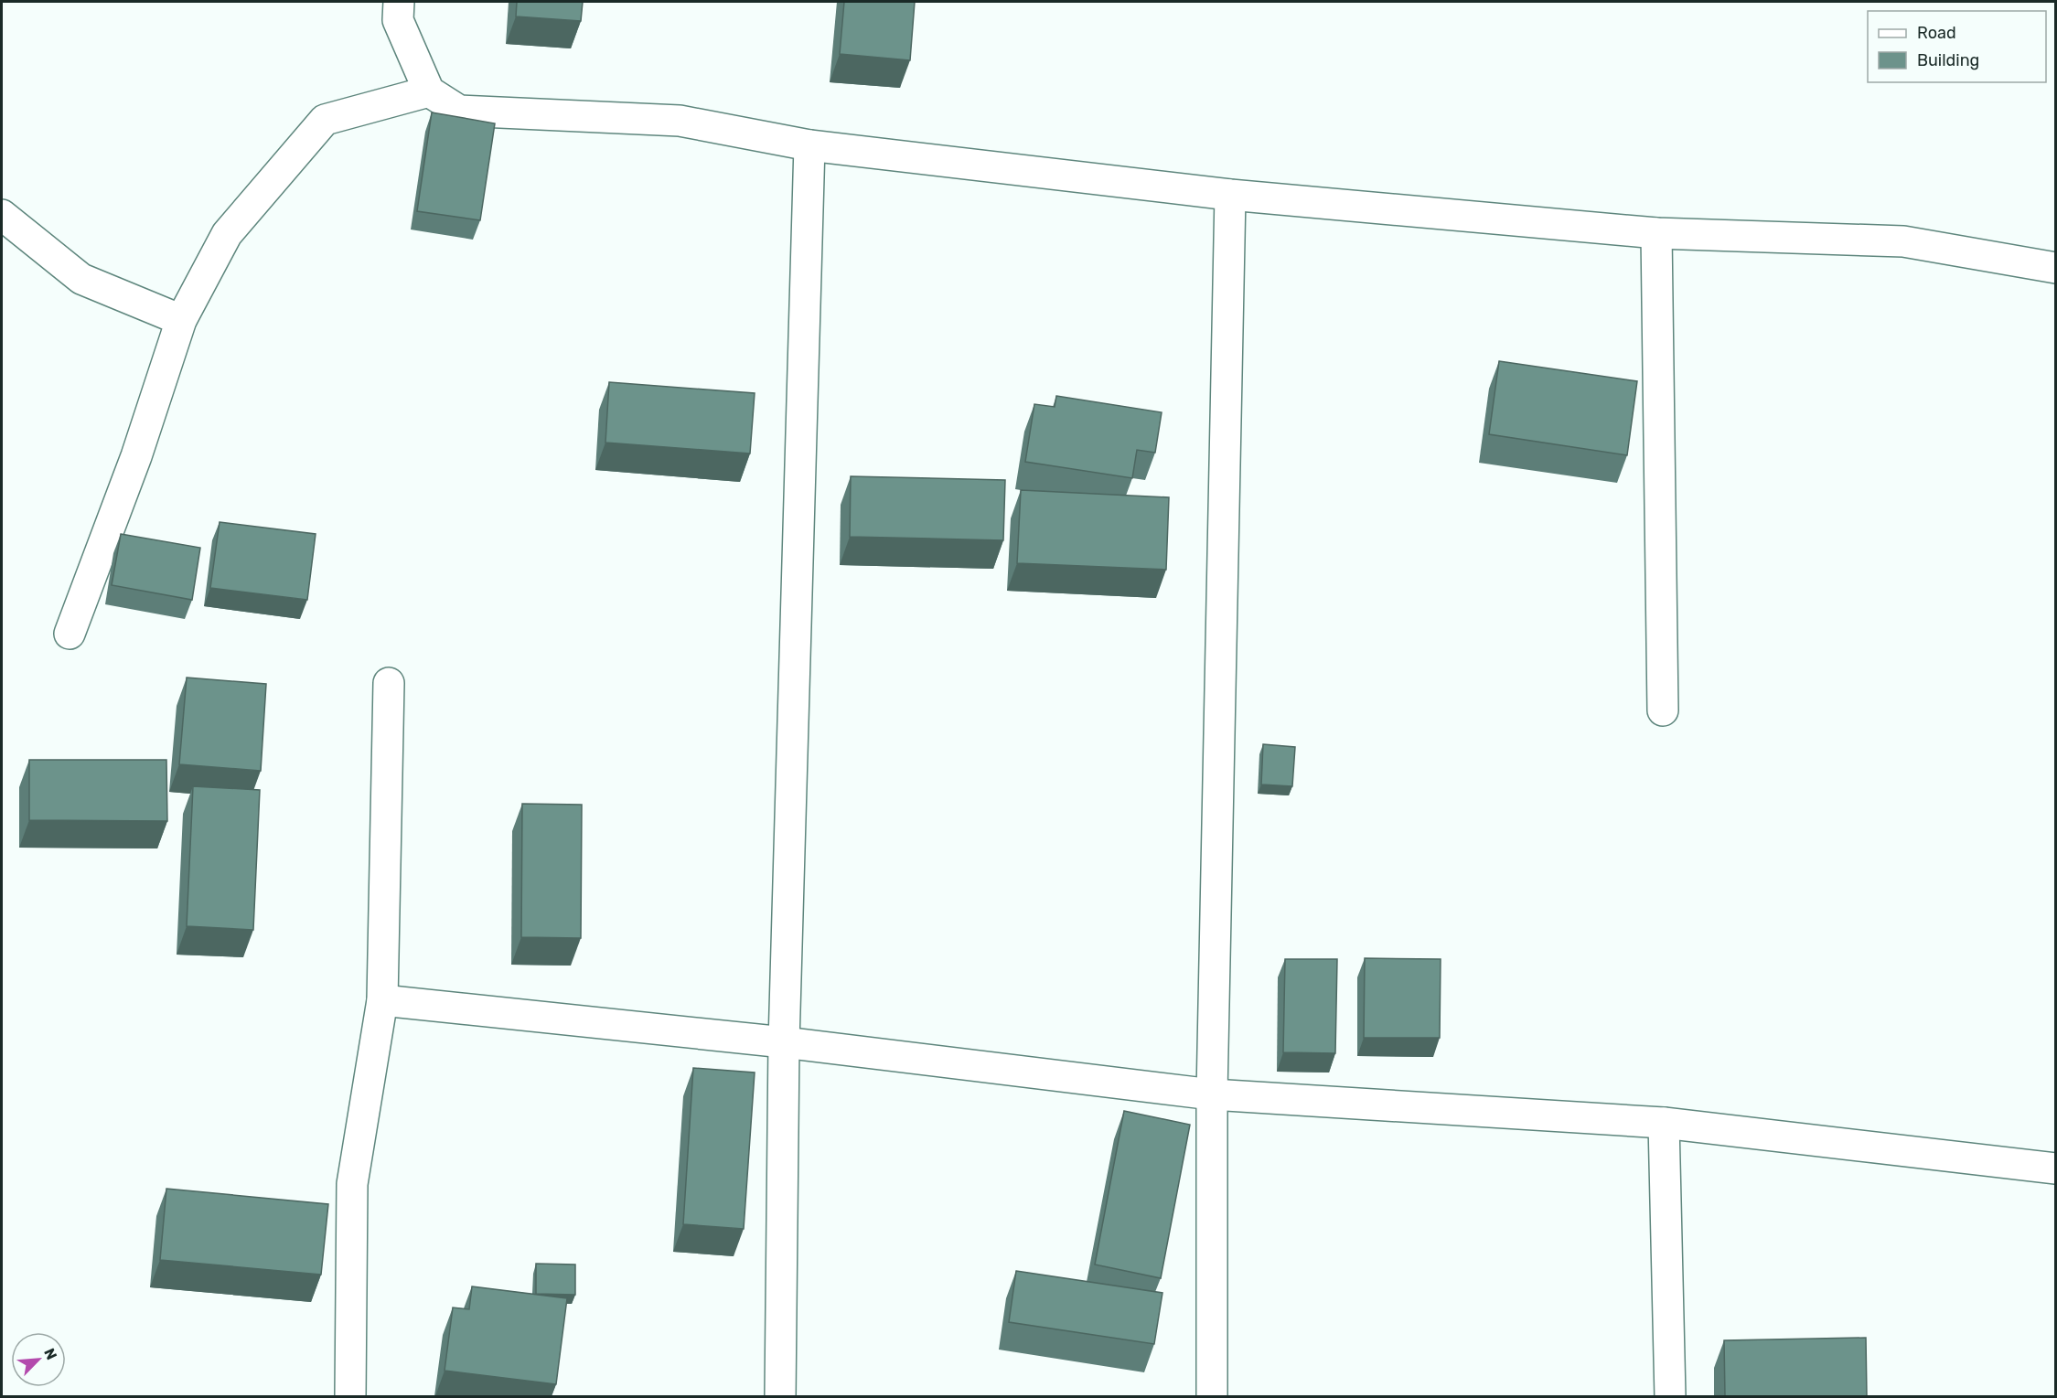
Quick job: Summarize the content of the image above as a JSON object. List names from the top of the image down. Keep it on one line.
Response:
{"legend":["Road","Building"],"north":"top right"}
